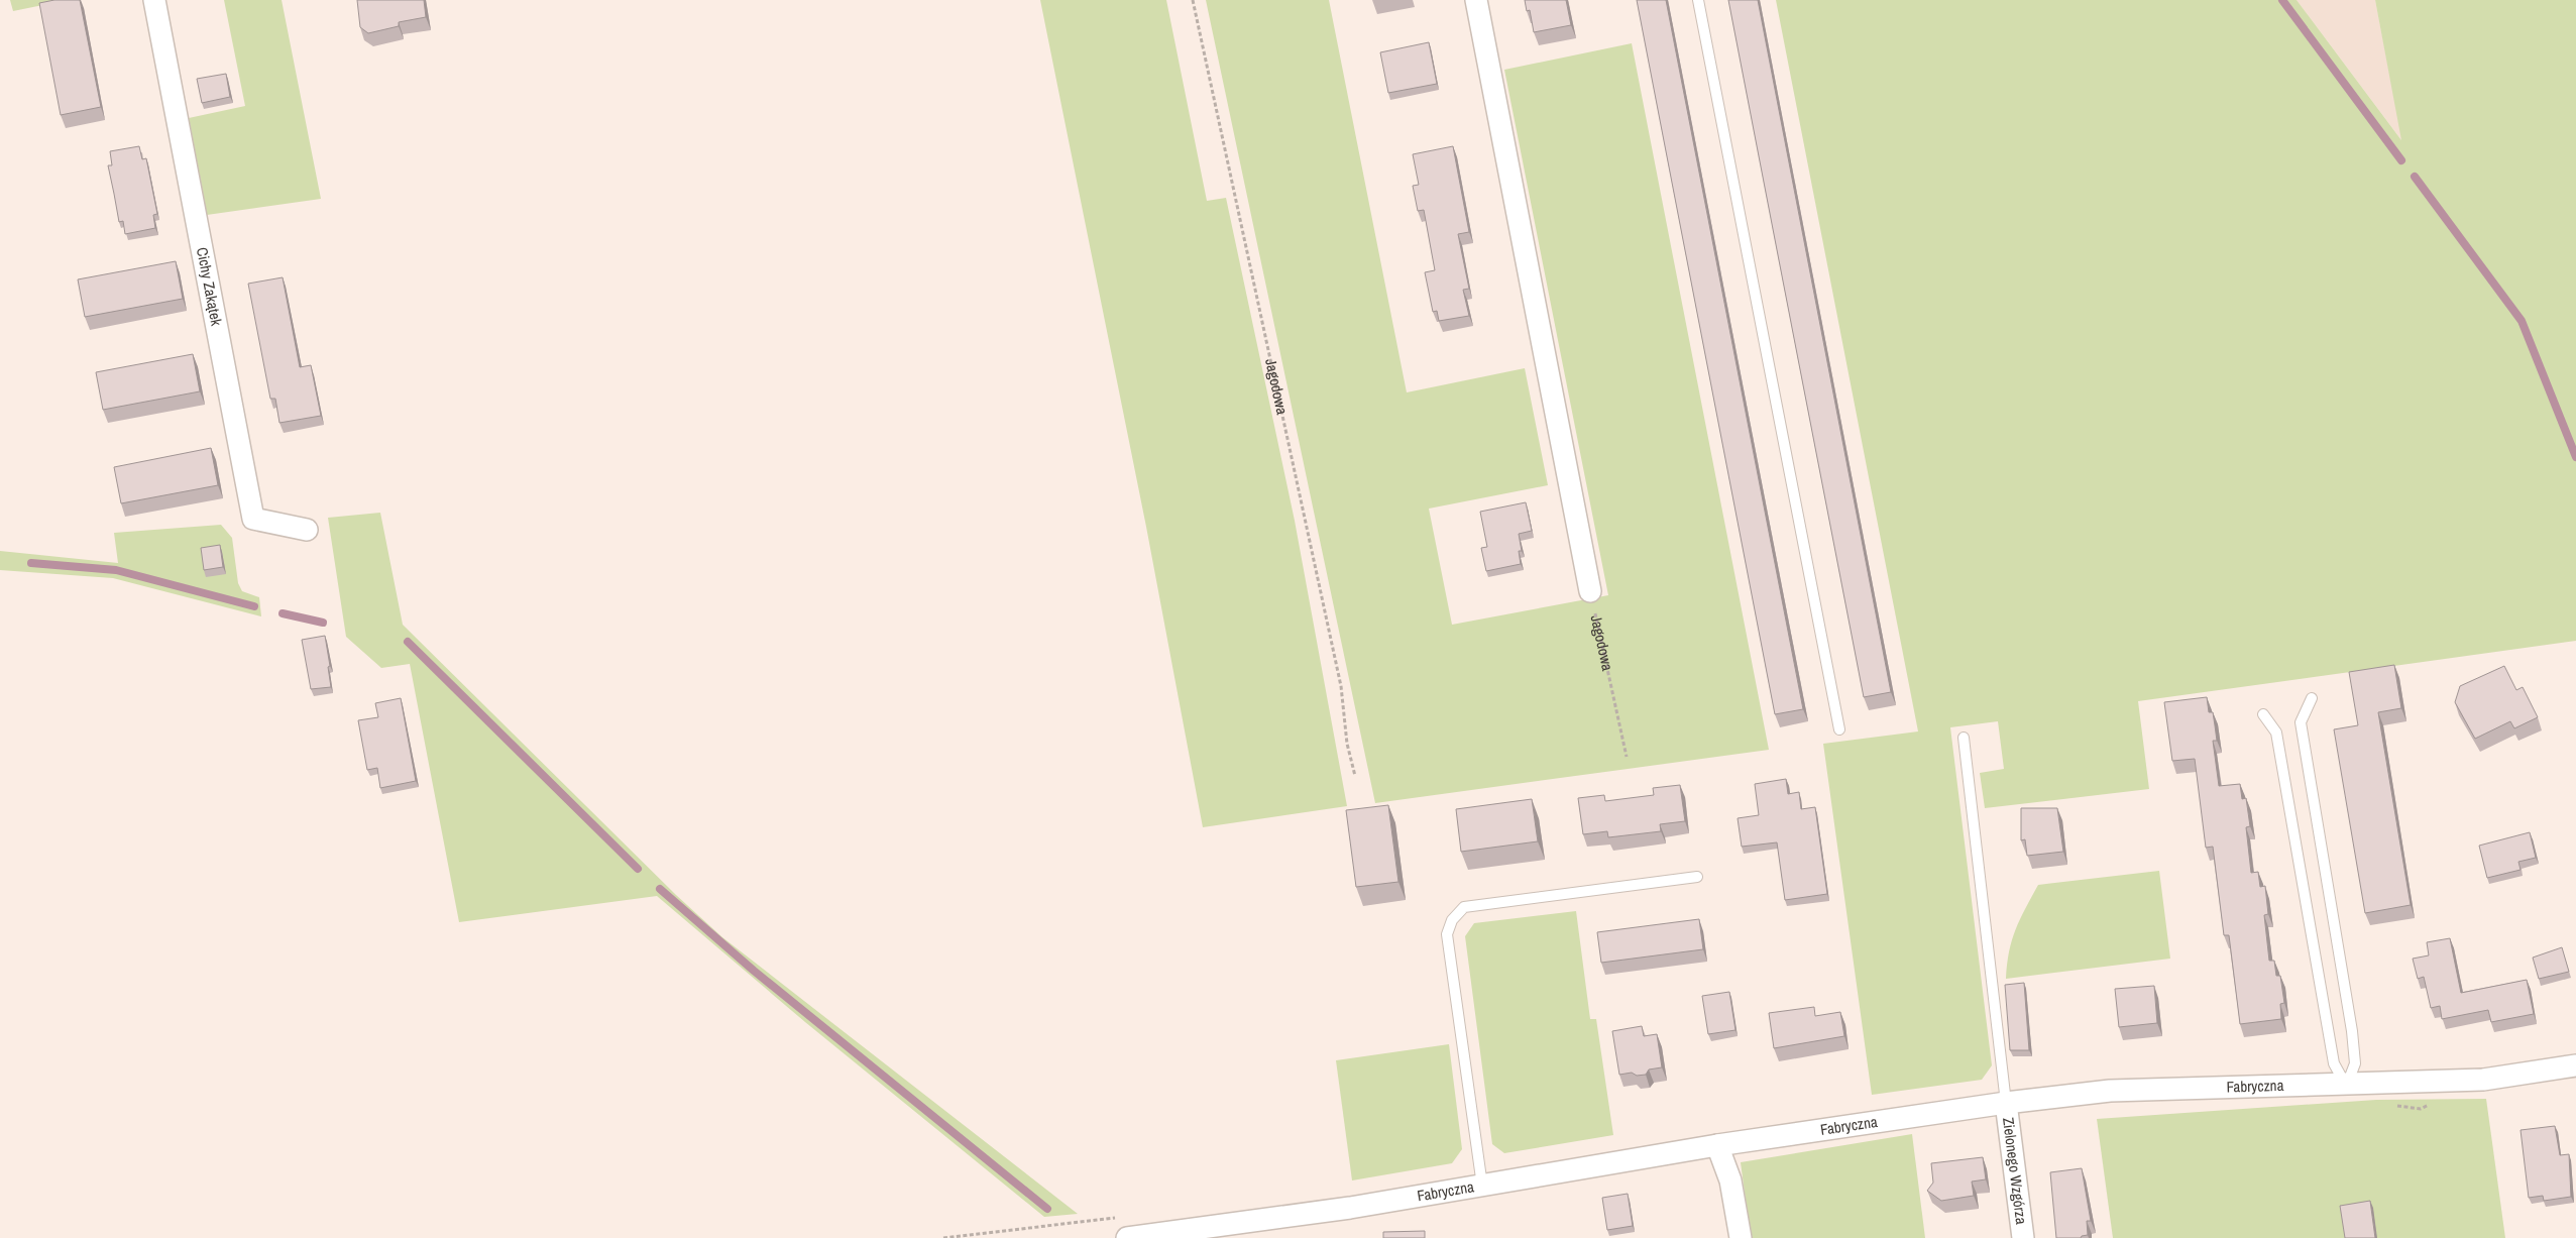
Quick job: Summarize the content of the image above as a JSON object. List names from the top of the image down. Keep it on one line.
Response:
{"streets":{"street":["Cichy Zakątek","Fabryczna","Zielonego Wzgórza"],"path":["Jagodowa"]},"crossings":[["Fabryczna","Zielonego Wzgórza"]]}
